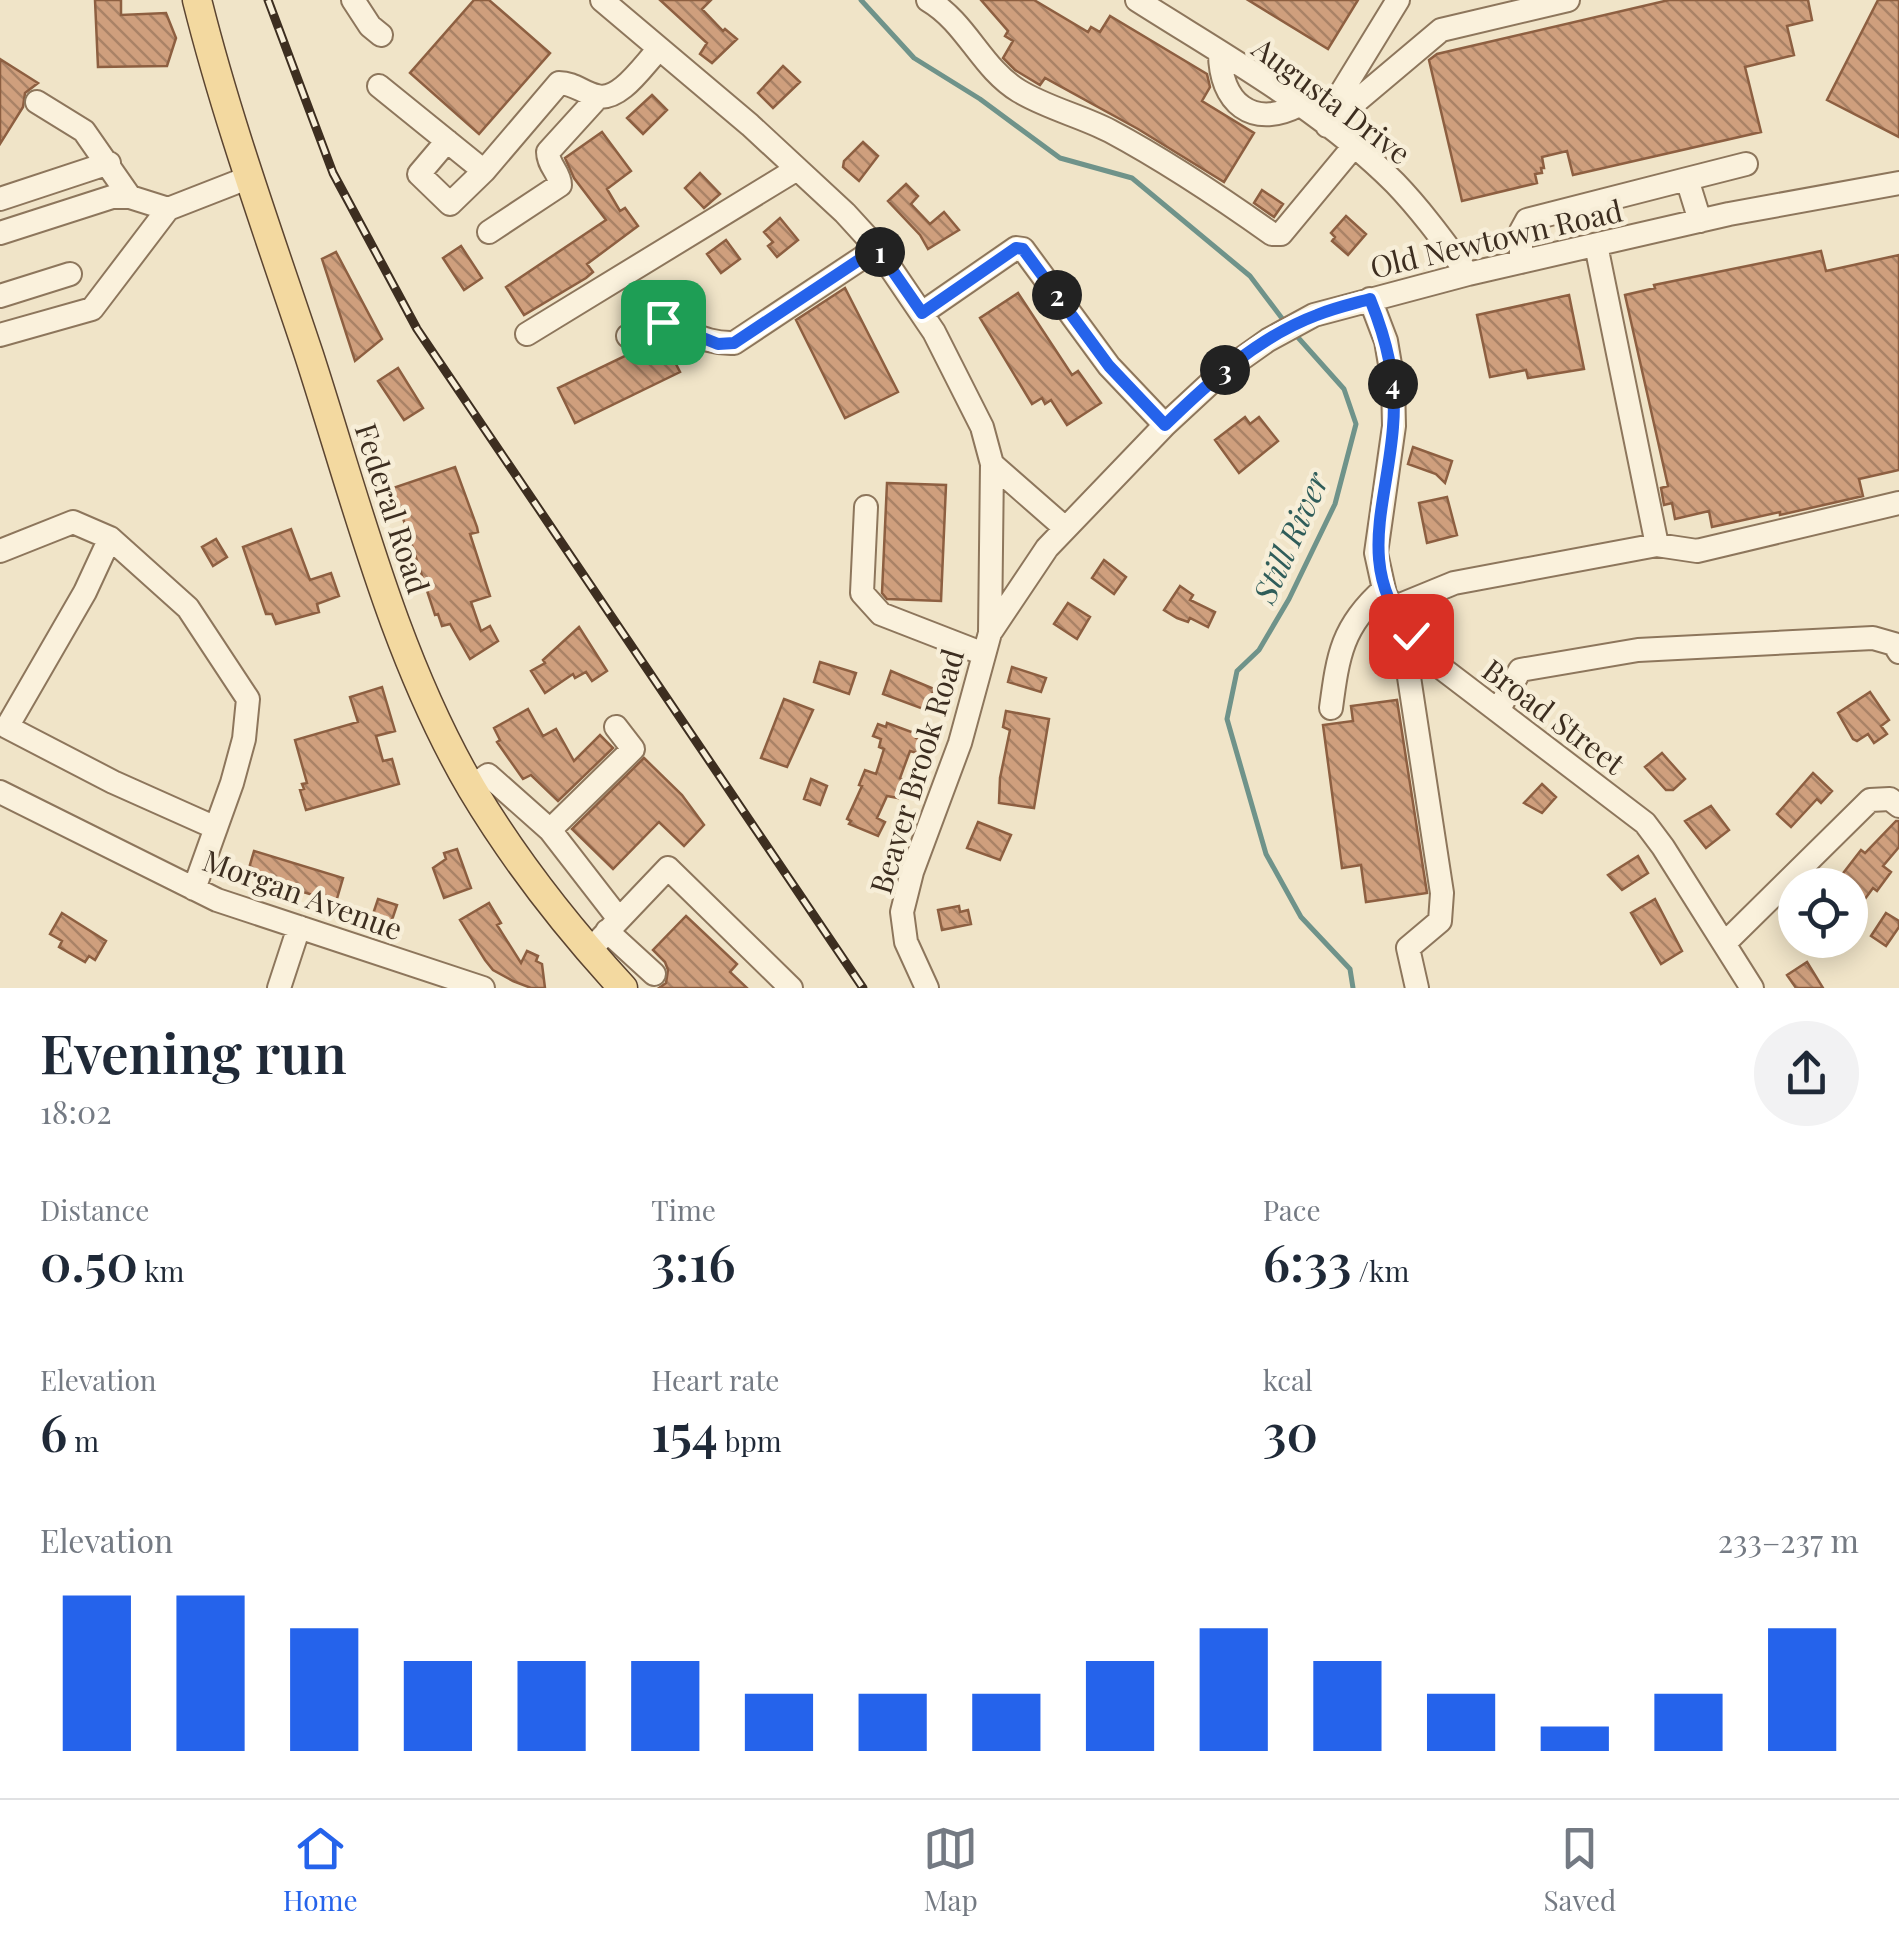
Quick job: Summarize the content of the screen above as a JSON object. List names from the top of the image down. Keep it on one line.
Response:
{"streets":{"main road":["Federal Road"],"street":["Augusta Drive","Old Newtown Road","Broad Street","Beaver Brook Road","Morgan Avenue"]},"crossings":[["Augusta Drive","Old Newtown Road"],["Old Newtown Road","Broad Street"],["Old Newtown Road","Beaver Brook Road"]],"water":["Still River"],"page":{"pins":["1","2","3","4"],"heading":["Evening run","18:02"],"stats":[["Distance","0.50 km"],["Time","3:16"],["Pace","6:33 /km"],["Elevation","6 m"],["Heart rate","154 bpm"],["kcal","30"]],"chart":["Elevation","233–237 m"],"tabs":["Home","Map","Saved"]}}
